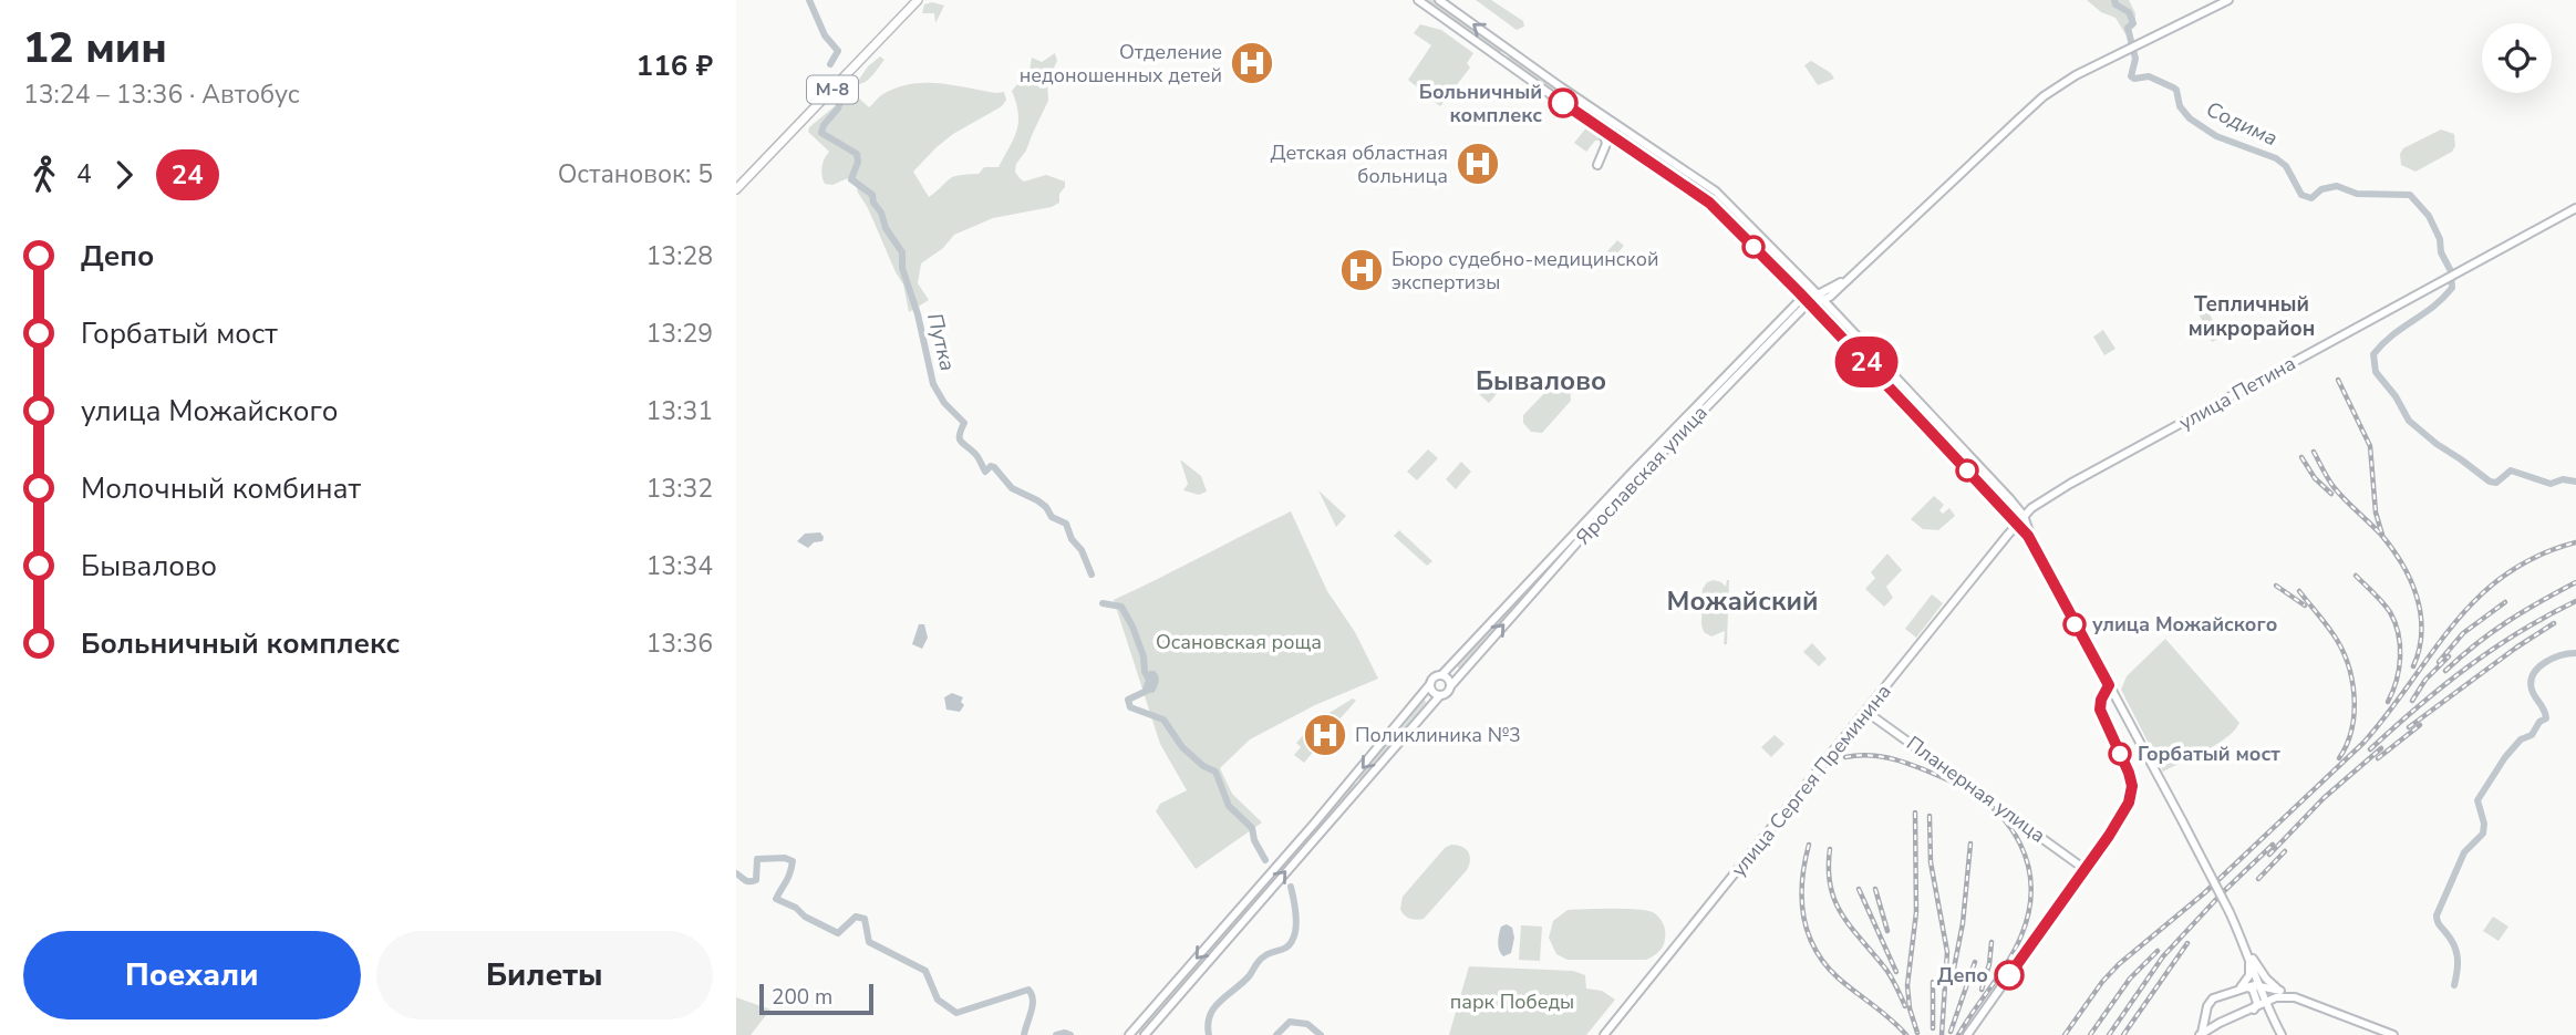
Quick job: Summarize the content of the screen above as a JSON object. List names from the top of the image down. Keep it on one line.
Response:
{"streets":{"main road":["М-8","улица Петина","Ярославская улица","улица Сергея Преминина","Планерная улица"]},"crossings":[["улица Петина","улица Сергея Преминина"],["улица Сергея Преминина","Планерная улица"]],"districts":["Тепличный микрорайон","Бывалово","Можайский"],"water":["Содима","Путка"],"parks":["Осановская роща","парк Победы"],"places":{"hospital":["Отделение недоношенных детей","Детская областная больница","Бюро судебно-медицинской экспертизы","Поликлиника №3"],"other":["Больничный комплекс","улица Можайского","Горбатый мост","Депо"]},"lines":["bus line 24"],"scale_bar":"200 m","page":{"heading":["12 мин","13:24 – 13:36 · Автобус","116 ₽"],"on_map":"24","legs":["4","24","Остановок: 5"],"list":[{"name":"Депо","value":"13:28"},{"name":"Горбатый мост","value":"13:29"},{"name":"улица Можайского","value":"13:31"},{"name":"Молочный комбинат","value":"13:32"},{"name":"Бывалово","value":"13:34"},{"name":"Больничный комплекс","value":"13:36"}],"buttons":["Поехали","Билеты"],"scale":"200 m"}}
